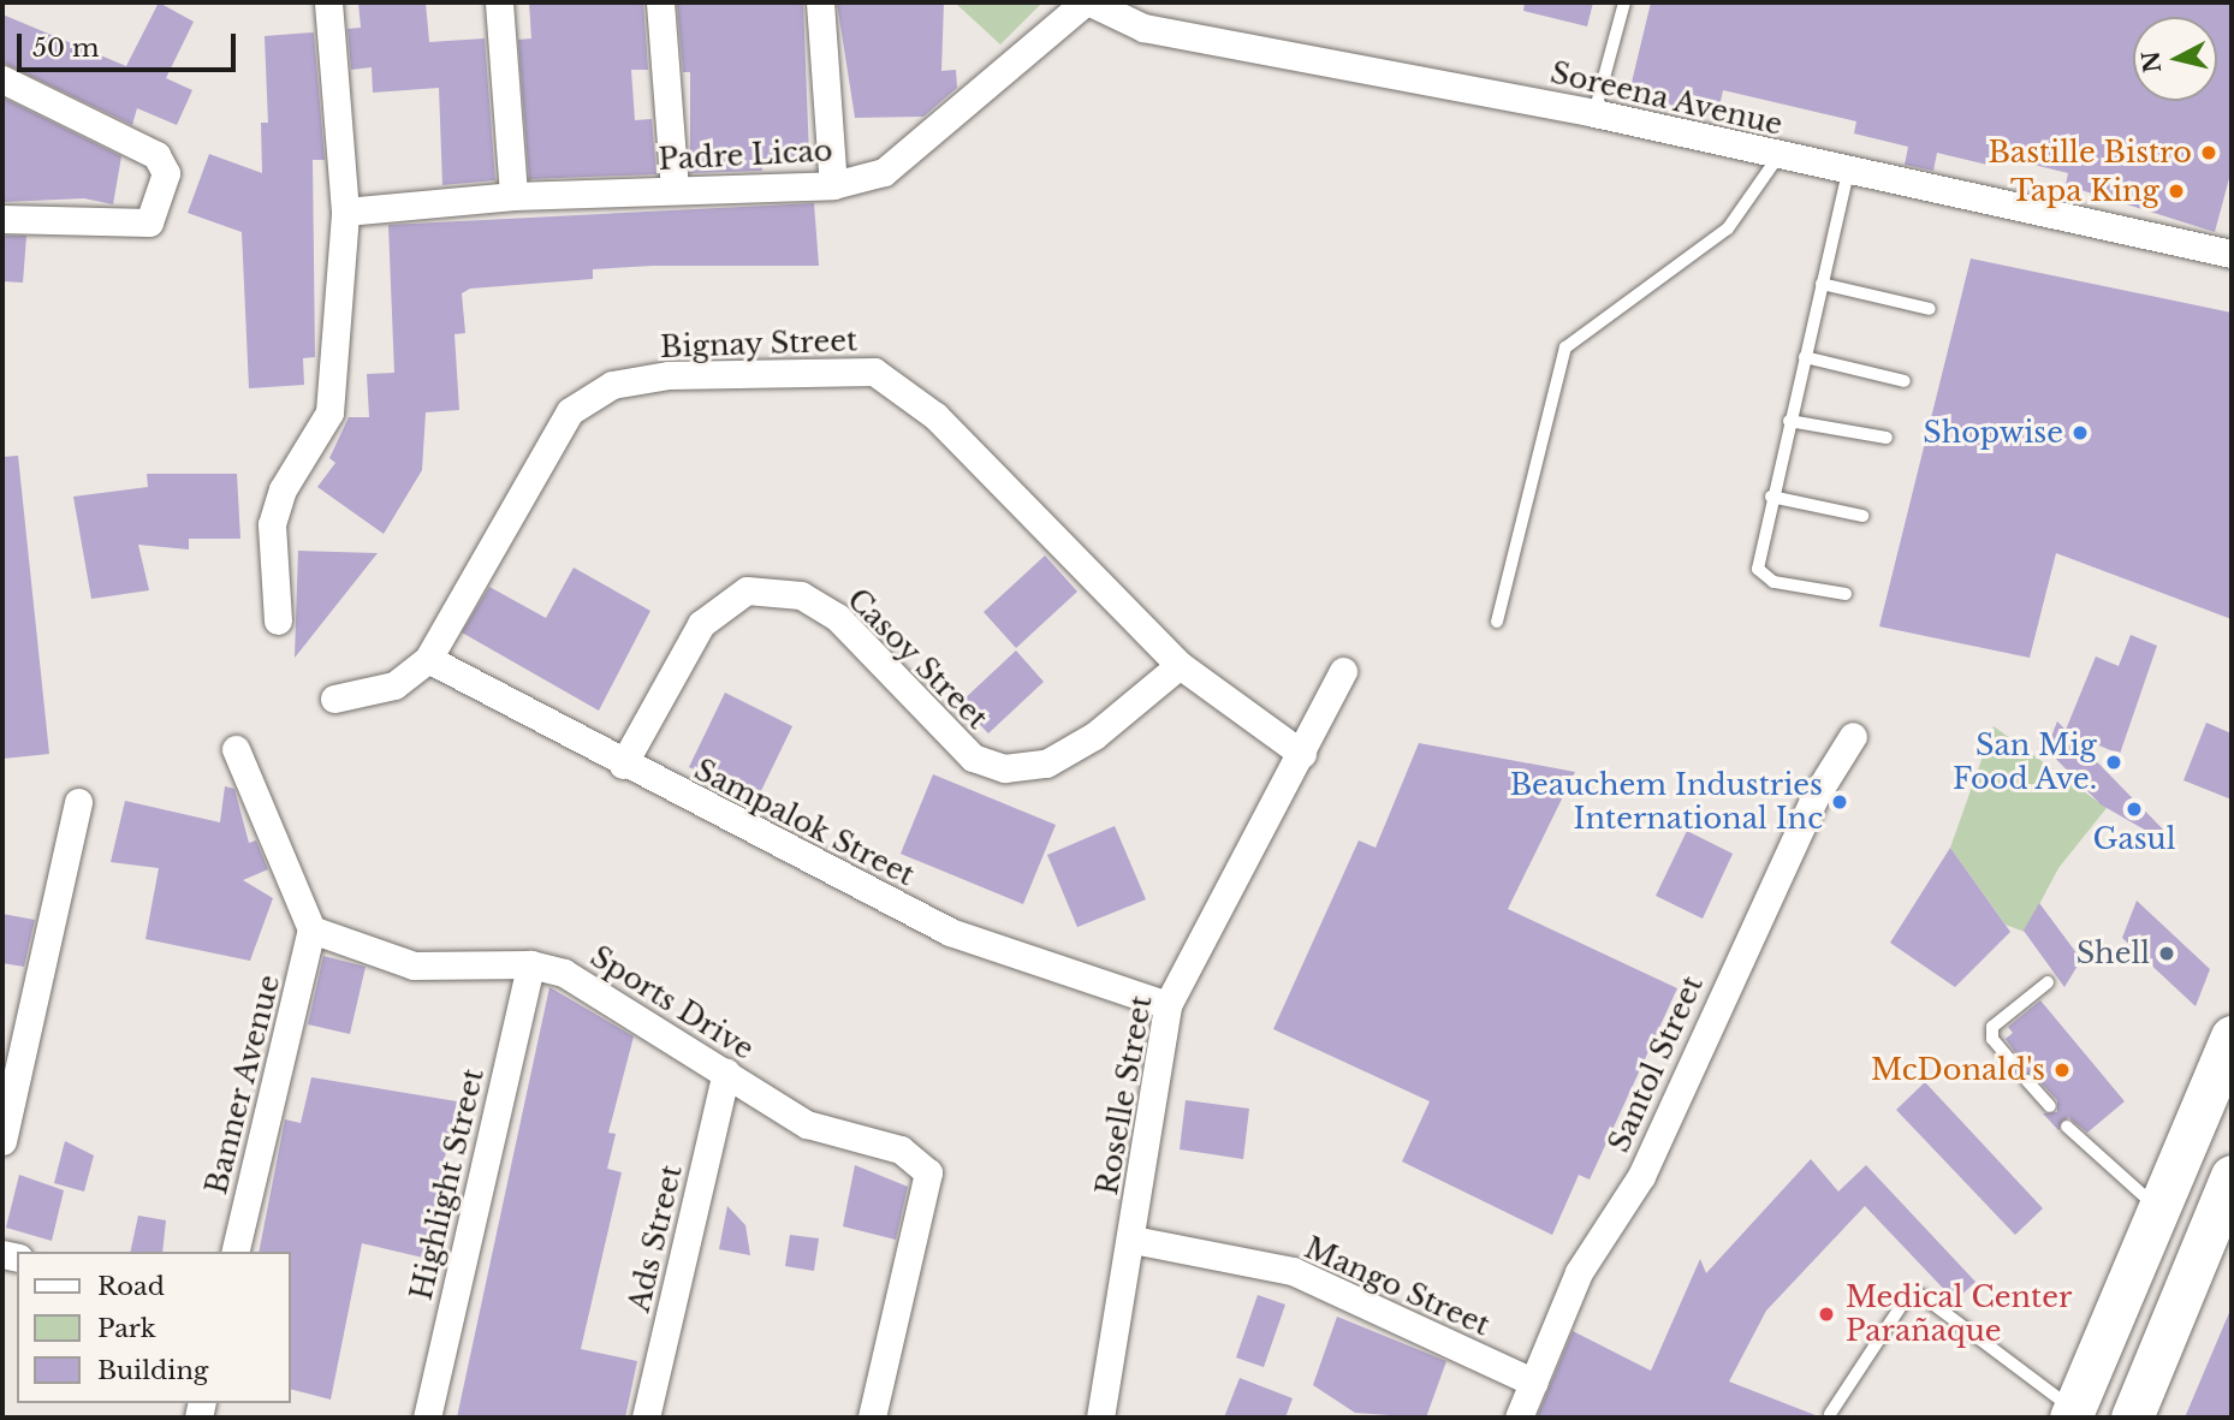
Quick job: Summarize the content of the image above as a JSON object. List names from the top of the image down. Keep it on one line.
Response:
{"streets":{"street":["Soreena Avenue","Padre Licao","Bignay Street","Casoy Street","Sampalok Street","Sports Drive","Santol Street","Banner Avenue","Roselle Street","Highlight Street","Ads Street","Mango Street"]},"crossings":[["Soreena Avenue","Padre Licao"],["Bignay Street","Casoy Street"],["Bignay Street","Sampalok Street"],["Bignay Street","Roselle Street"],["Casoy Street","Sampalok Street"],["Sampalok Street","Roselle Street"],["Sports Drive","Banner Avenue"],["Sports Drive","Highlight Street"],["Sports Drive","Ads Street"],["Santol Street","Mango Street"],["Roselle Street","Mango Street"]],"places":["Bastille Bistro","Tapa King","Shopwise","San Mig Food Ave.","Beauchem Industries International Inc","Gasul","Shell","McDonald's","Medical Center Parañaque"],"legend":["Road","Park","Building"],"scale_bar":"50 m","north":"left"}
